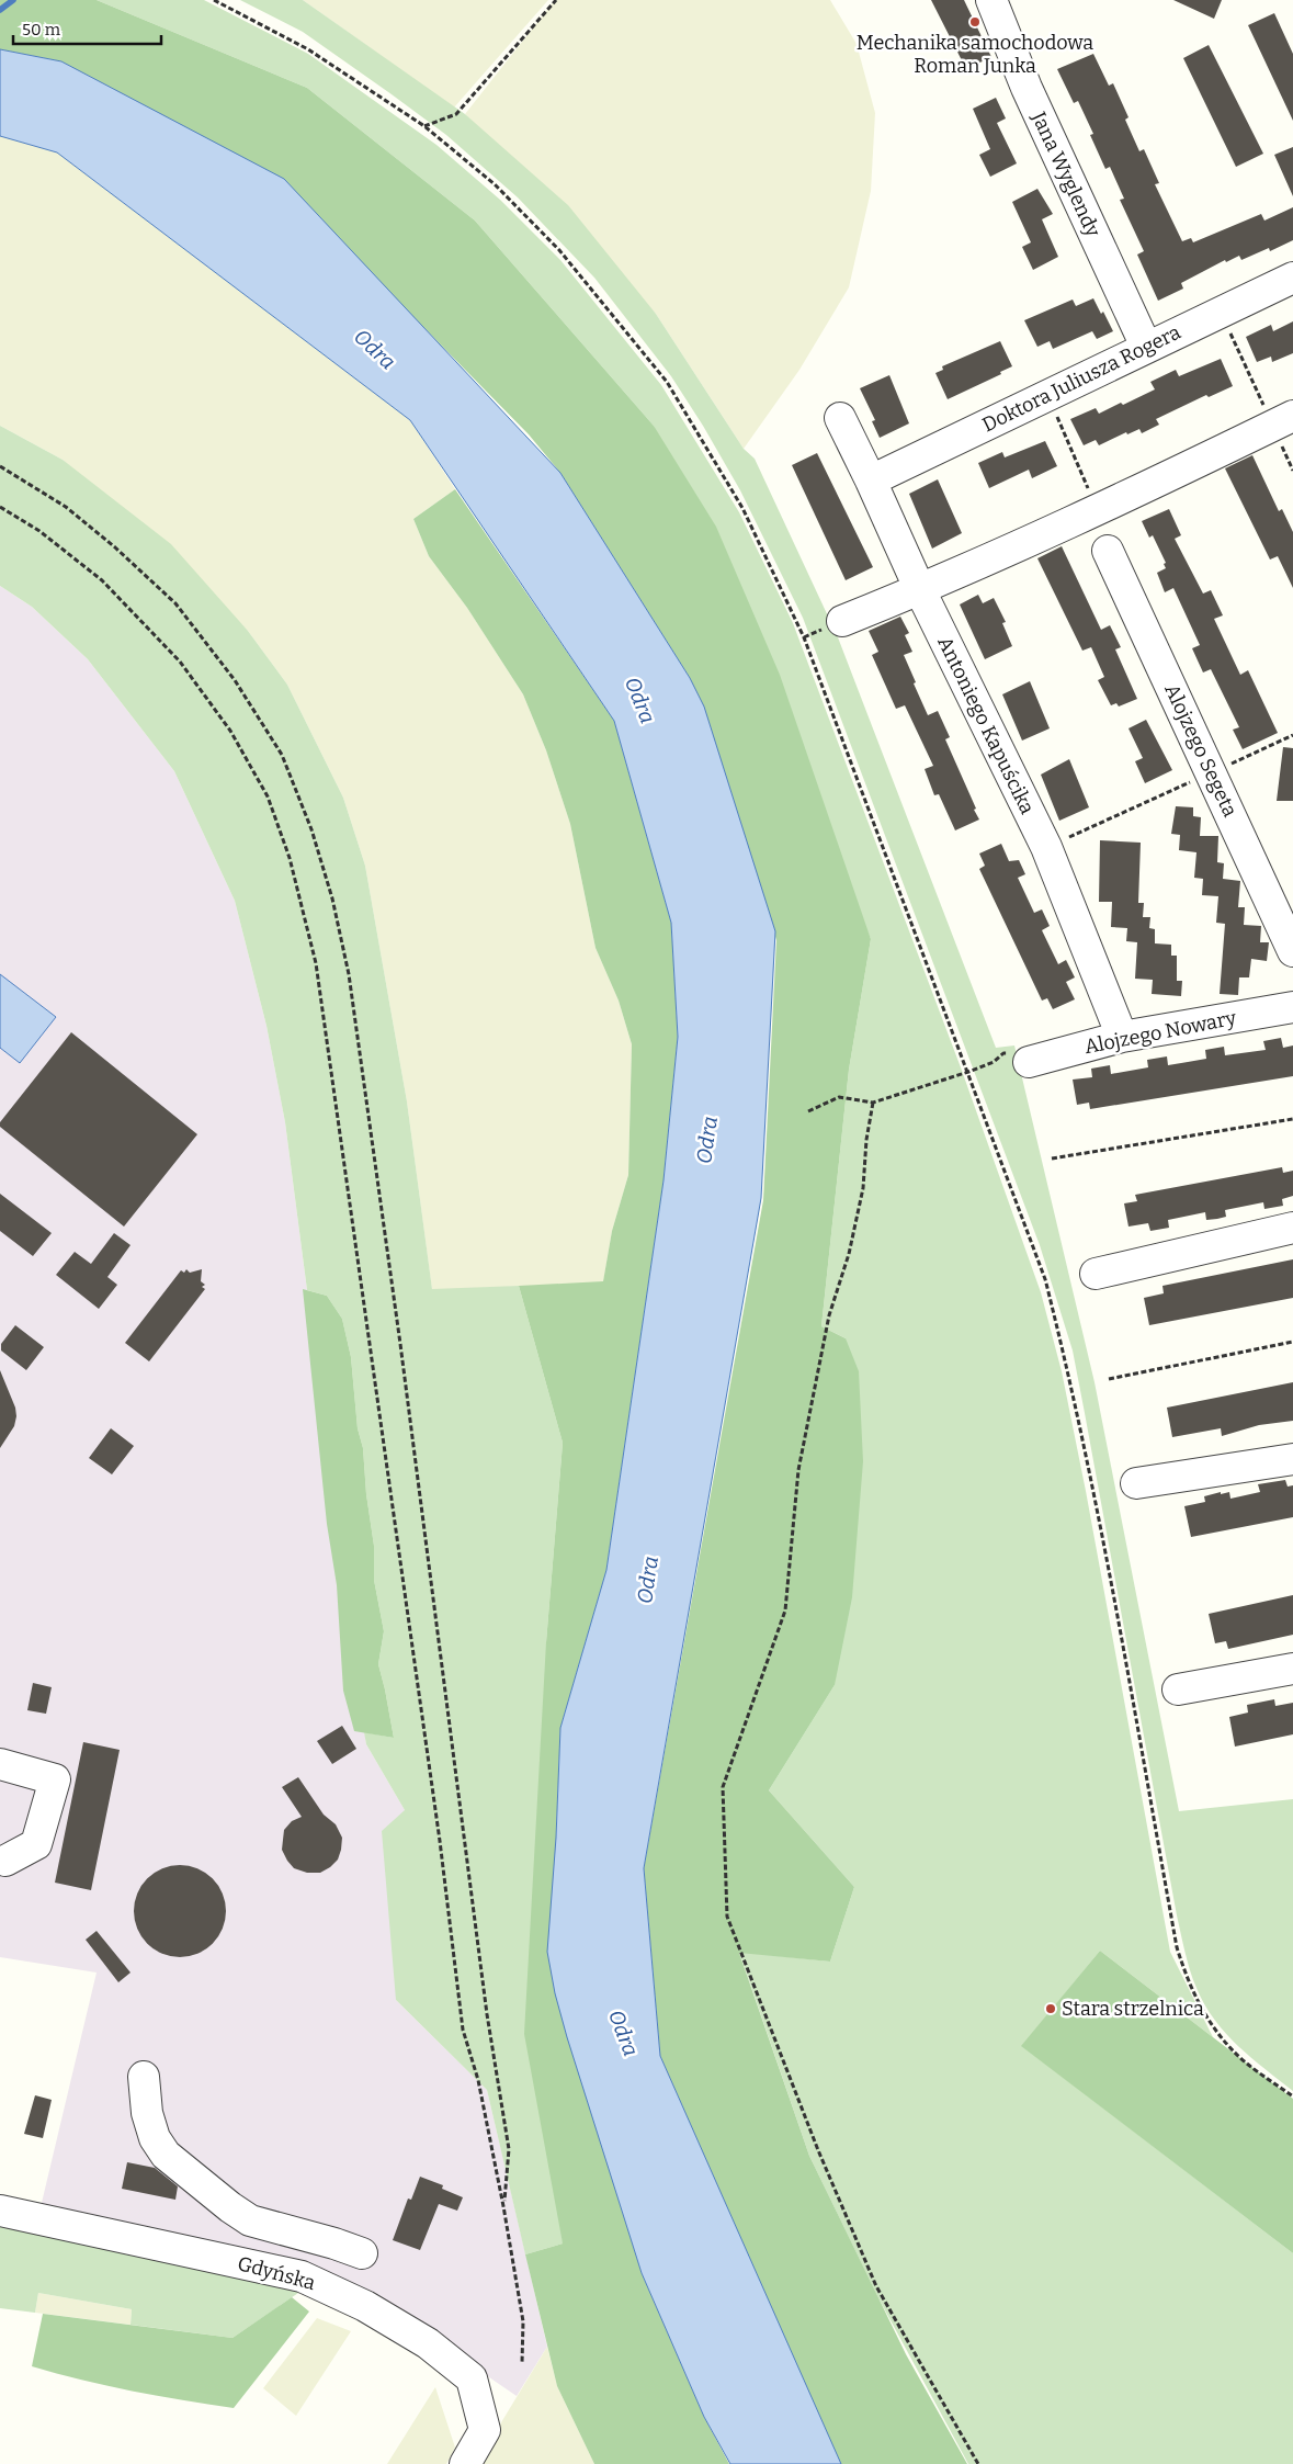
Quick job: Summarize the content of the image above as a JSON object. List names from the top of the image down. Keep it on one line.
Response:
{"streets":{"street":["Jana Wyglendy","Doktora Juliusza Rogera","Antoniego Kapuścika","Alojzego Segeta","Alojzego Nowary","Gdyńska"]},"crossings":[["Jana Wyglendy","Doktora Juliusza Rogera"],["Doktora Juliusza Rogera","Antoniego Kapuścika"],["Antoniego Kapuścika","Alojzego Nowary"]],"water":["Odra"],"places":["Mechanika samochodowa Roman Junka","Stara strzelnica"],"scale_bar":"50 m"}
